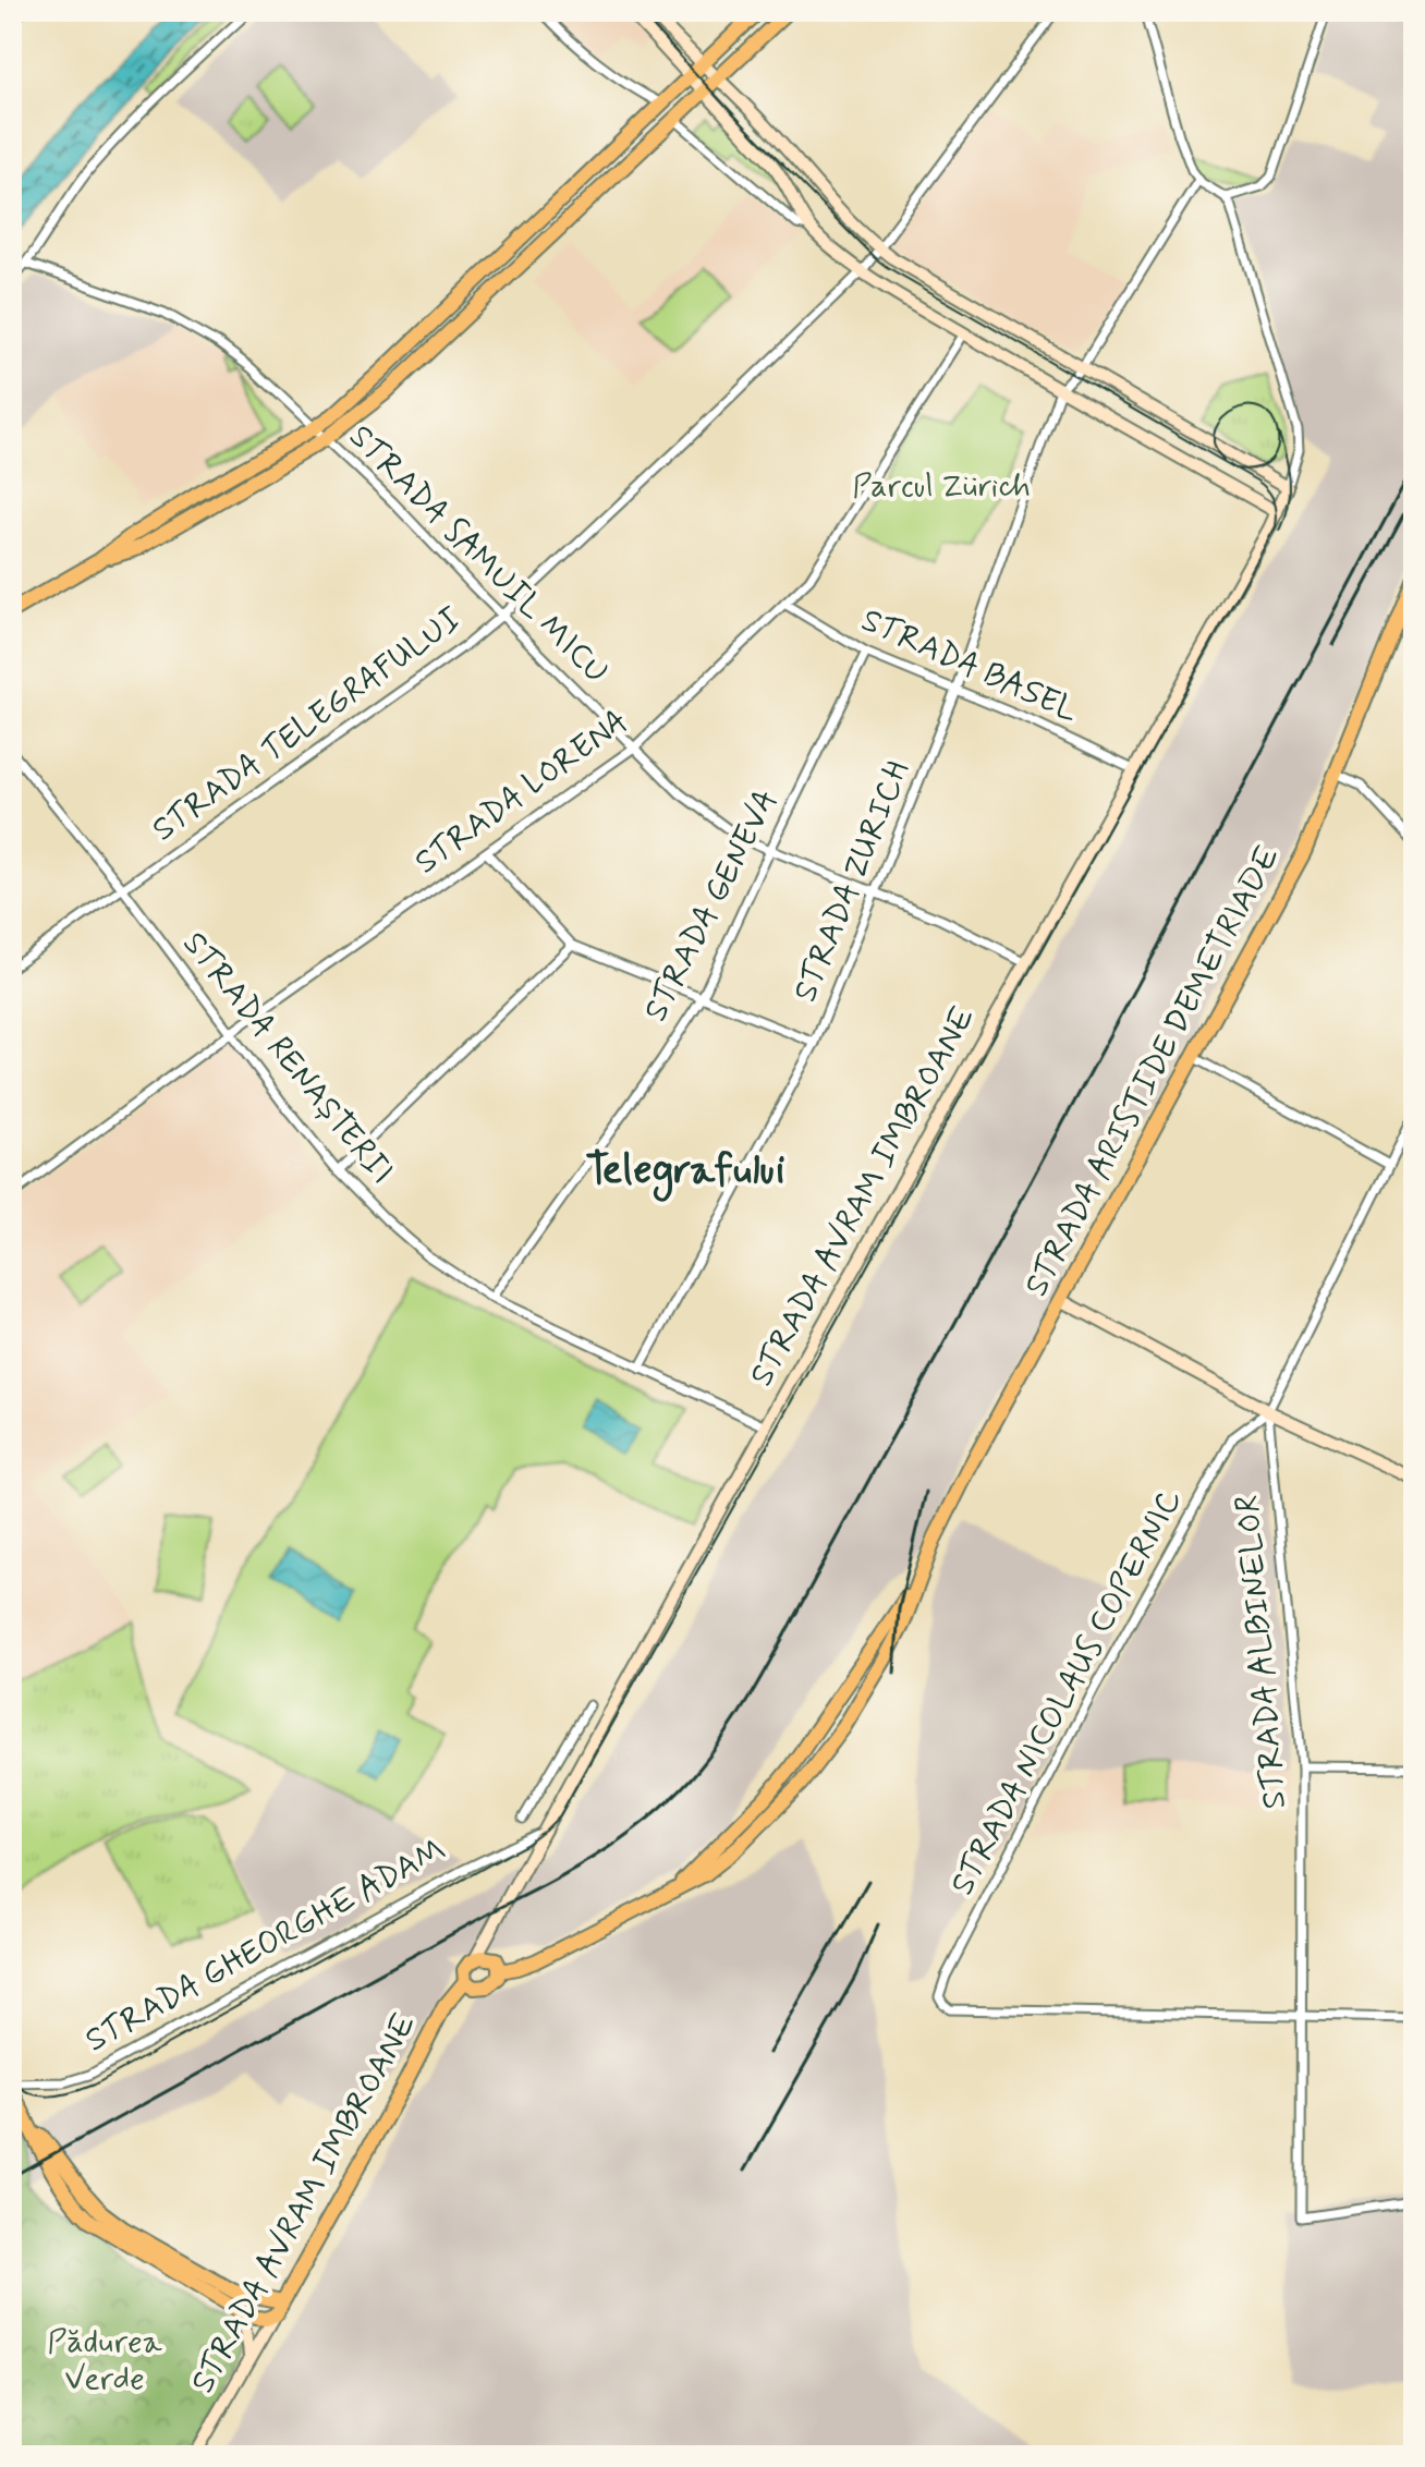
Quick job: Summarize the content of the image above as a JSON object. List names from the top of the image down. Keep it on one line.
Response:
{"streets":{"main road":["STRADA ARISTIDE DEMETRIADE","STRADA AVRAM IMBROANE","STRADA GHEORGHE ADAM"],"street":["STRADA SAMUIL MICU","STRADA BASEL","STRADA TELEGRAFULUI","STRADA LORENA","STRADA ZURICH","STRADA GENEVA","STRADA RENAȘTERII","STRADA ALBINELOR","STRADA NICOLAUS COPERNIC"]},"crossings":[["STRADA SAMUIL MICU","STRADA TELEGRAFULUI"],["STRADA SAMUIL MICU","STRADA LORENA"],["STRADA SAMUIL MICU","STRADA ZURICH"],["STRADA SAMUIL MICU","STRADA GENEVA"],["STRADA SAMUIL MICU","STRADA AVRAM IMBROANE"],["STRADA BASEL","STRADA LORENA"],["STRADA BASEL","STRADA ZURICH"],["STRADA BASEL","STRADA GENEVA"],["STRADA BASEL","STRADA AVRAM IMBROANE"],["STRADA TELEGRAFULUI","STRADA RENAȘTERII"],["STRADA LORENA","STRADA RENAȘTERII"],["STRADA ZURICH","STRADA RENAȘTERII"],["STRADA GENEVA","STRADA RENAȘTERII"],["STRADA RENAȘTERII","STRADA AVRAM IMBROANE"],["STRADA ARISTIDE DEMETRIADE","STRADA AVRAM IMBROANE"],["STRADA AVRAM IMBROANE","STRADA GHEORGHE ADAM"],["STRADA ALBINELOR","STRADA NICOLAUS COPERNIC"]],"districts":["Telegrafului"],"parks":["Parcul Zürich","Pădurea Verde"]}
